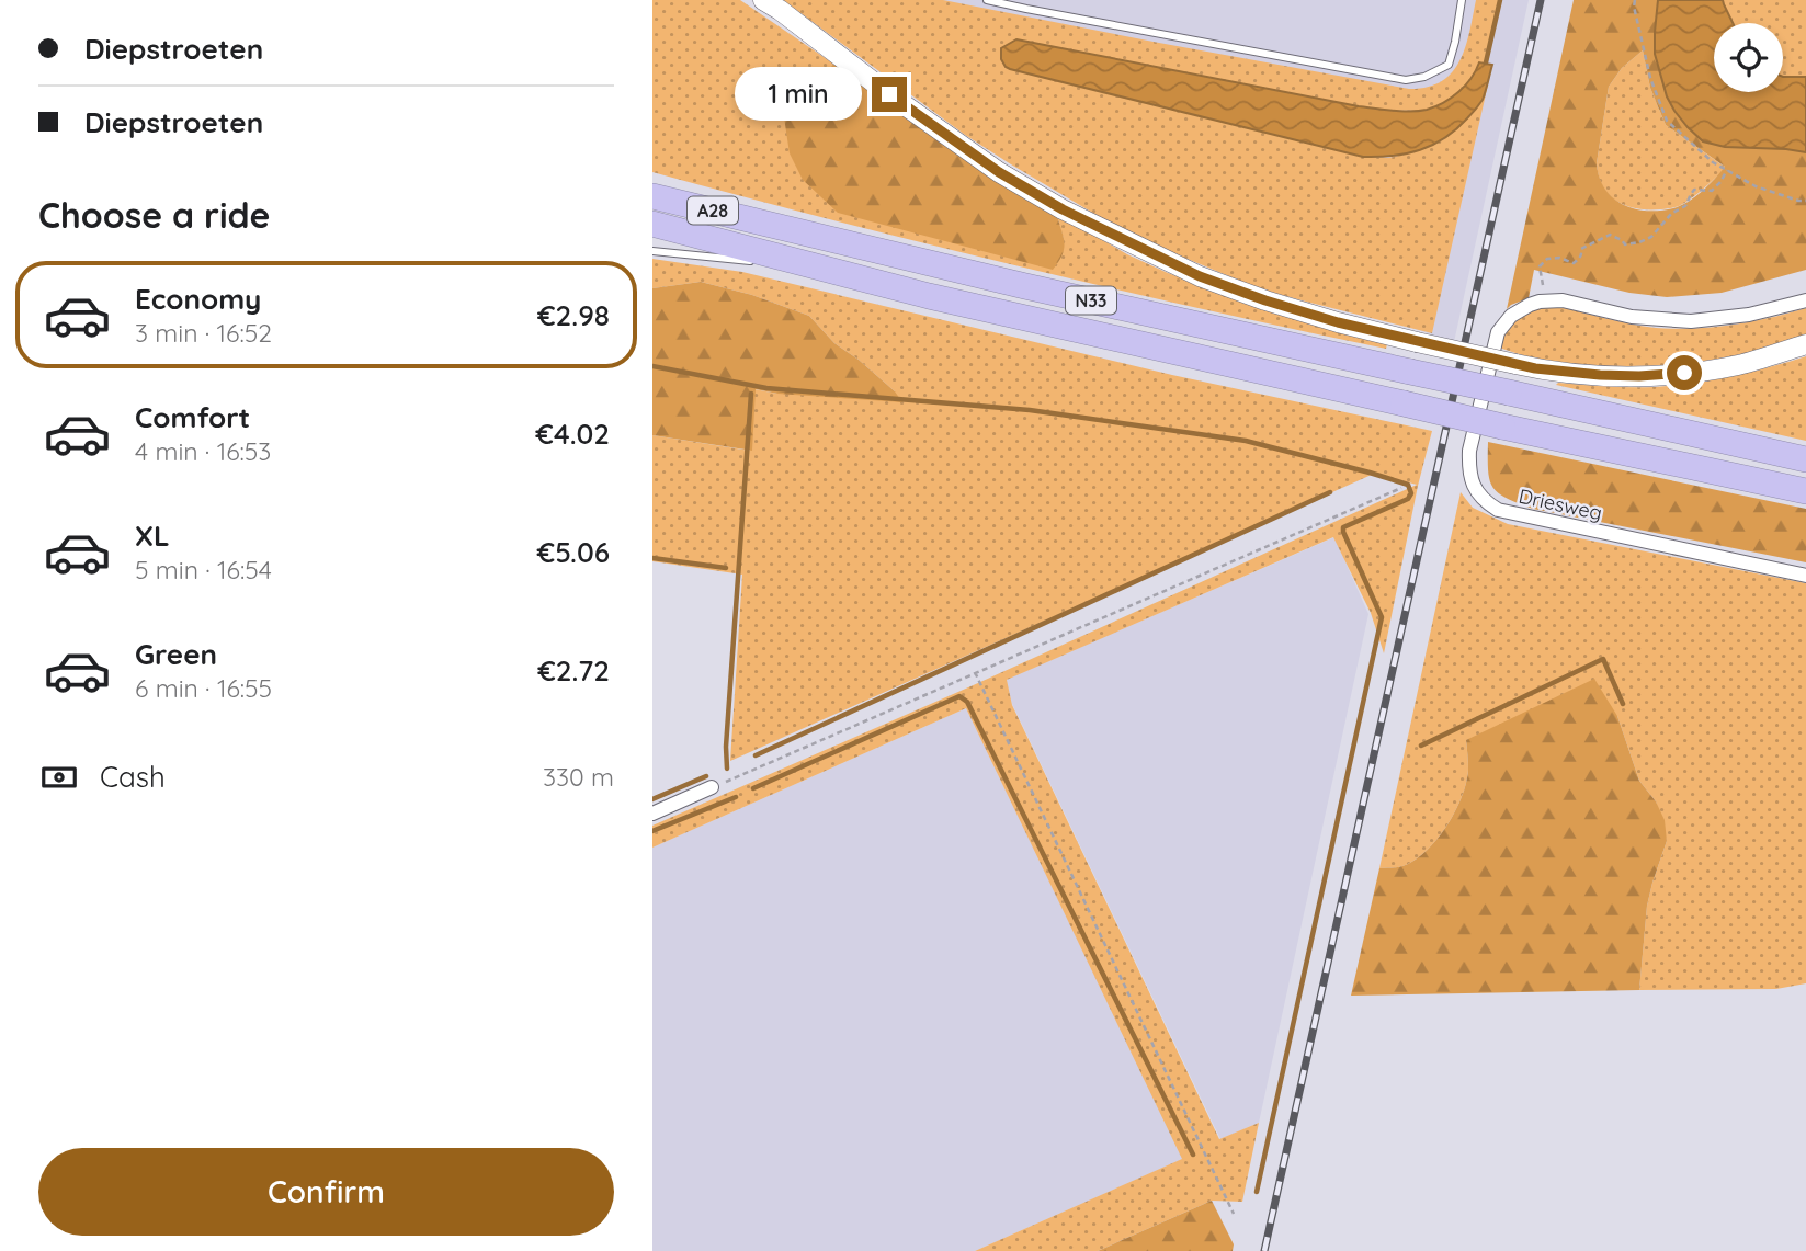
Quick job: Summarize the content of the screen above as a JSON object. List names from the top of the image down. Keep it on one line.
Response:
{"streets":{"highway":["A28","N33"],"street":["Driesweg"]},"crossings":[["A28","N33"]],"page":{"banner":["Diepstroeten","Diepstroeten"],"bubble":"1 min","heading":"Choose a ride","list":[{"name":"Economy","note":"3 min · 16:52","value":"€2.98"},{"name":"Comfort","note":"4 min · 16:53","value":"€4.02"},{"name":"XL","note":"5 min · 16:54","value":"€5.06"},{"name":"Green","note":"6 min · 16:55","value":"€2.72"}],"pay":["Cash","330 m"],"buttons":"Confirm"}}
